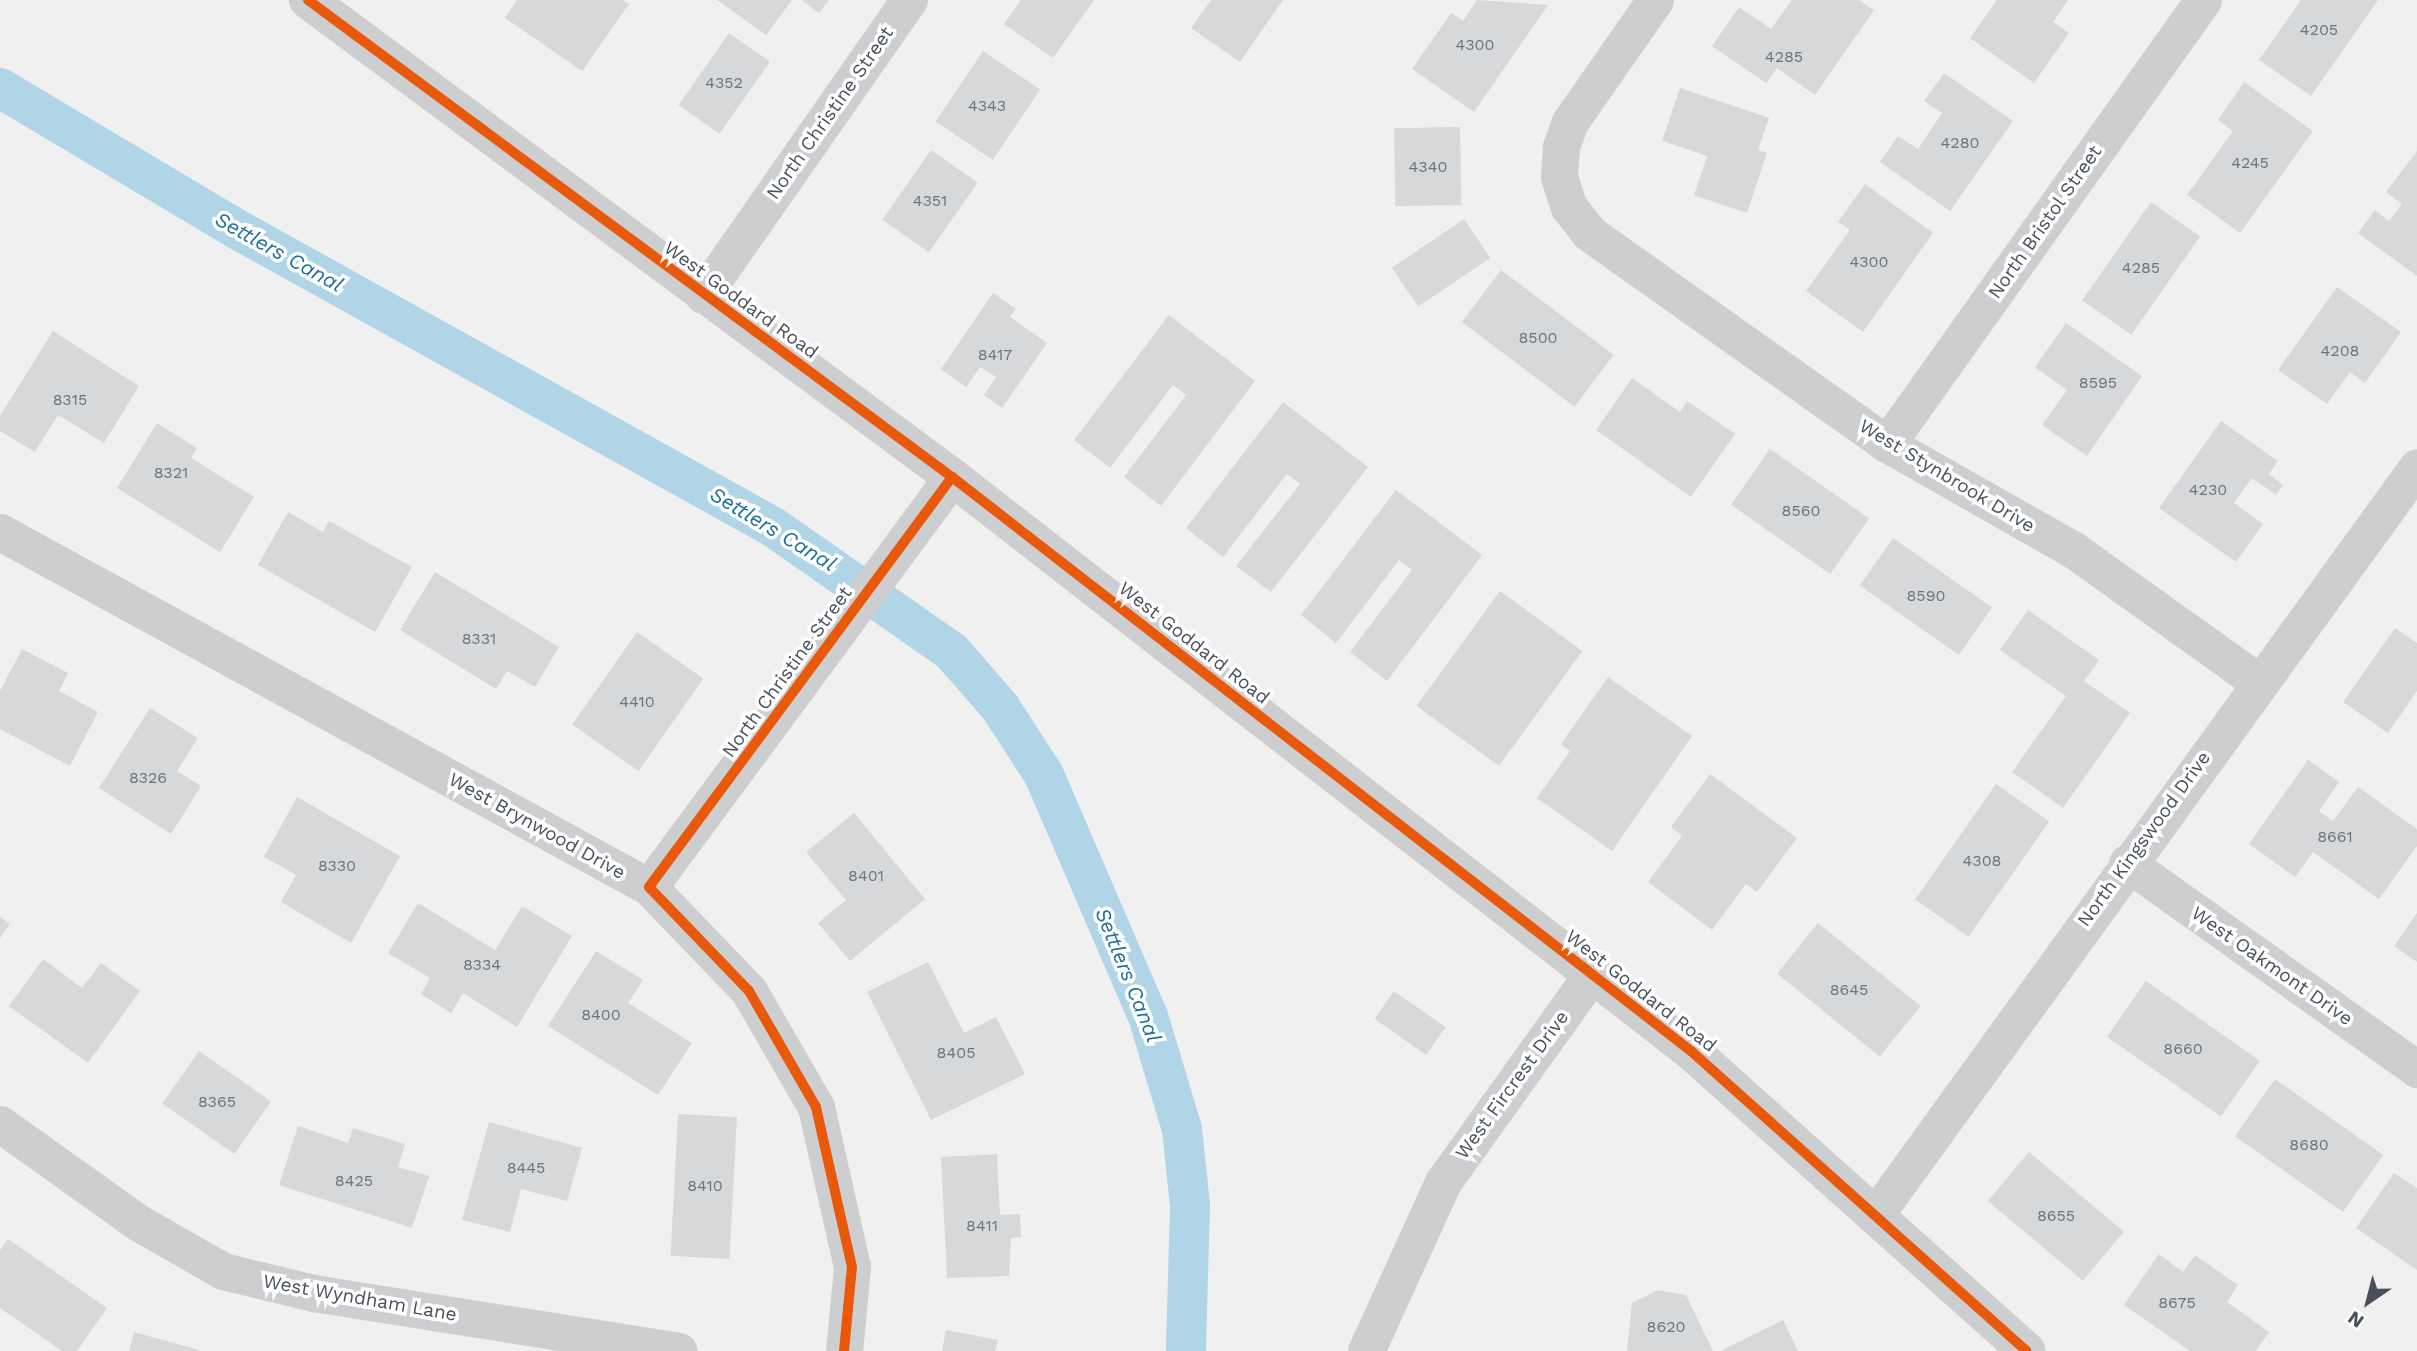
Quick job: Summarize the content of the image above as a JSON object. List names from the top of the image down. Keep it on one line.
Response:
{"streets":{"street":["North Christine Street","North Bristol Street","West Goddard Road","West Stynbrook Drive","West Brynwood Drive","North Kingswood Drive","West Oakmont Drive","West Fircrest Drive","West Wyndham Lane"]},"crossings":[["North Christine Street","West Goddard Road"],["North Christine Street","West Brynwood Drive"],["North Bristol Street","West Stynbrook Drive"],["West Goddard Road","North Kingswood Drive"],["West Goddard Road","West Fircrest Drive"],["West Stynbrook Drive","North Kingswood Drive"],["North Kingswood Drive","West Oakmont Drive"]],"water":["Settlers Canal"],"house_numbers":["4205","4300","4285","4352","4343","4280","4245","4340","4351","4300","4285","8500","4208","8417","8595","8315","8321","4230","8560","8590","8331","4410","8326","8661","4308","8330","8401","8334","8645","8400","8660","8405","8365","8680","8445","8425","8410","8655","8411","8675","8620"],"north":"bottom left"}
